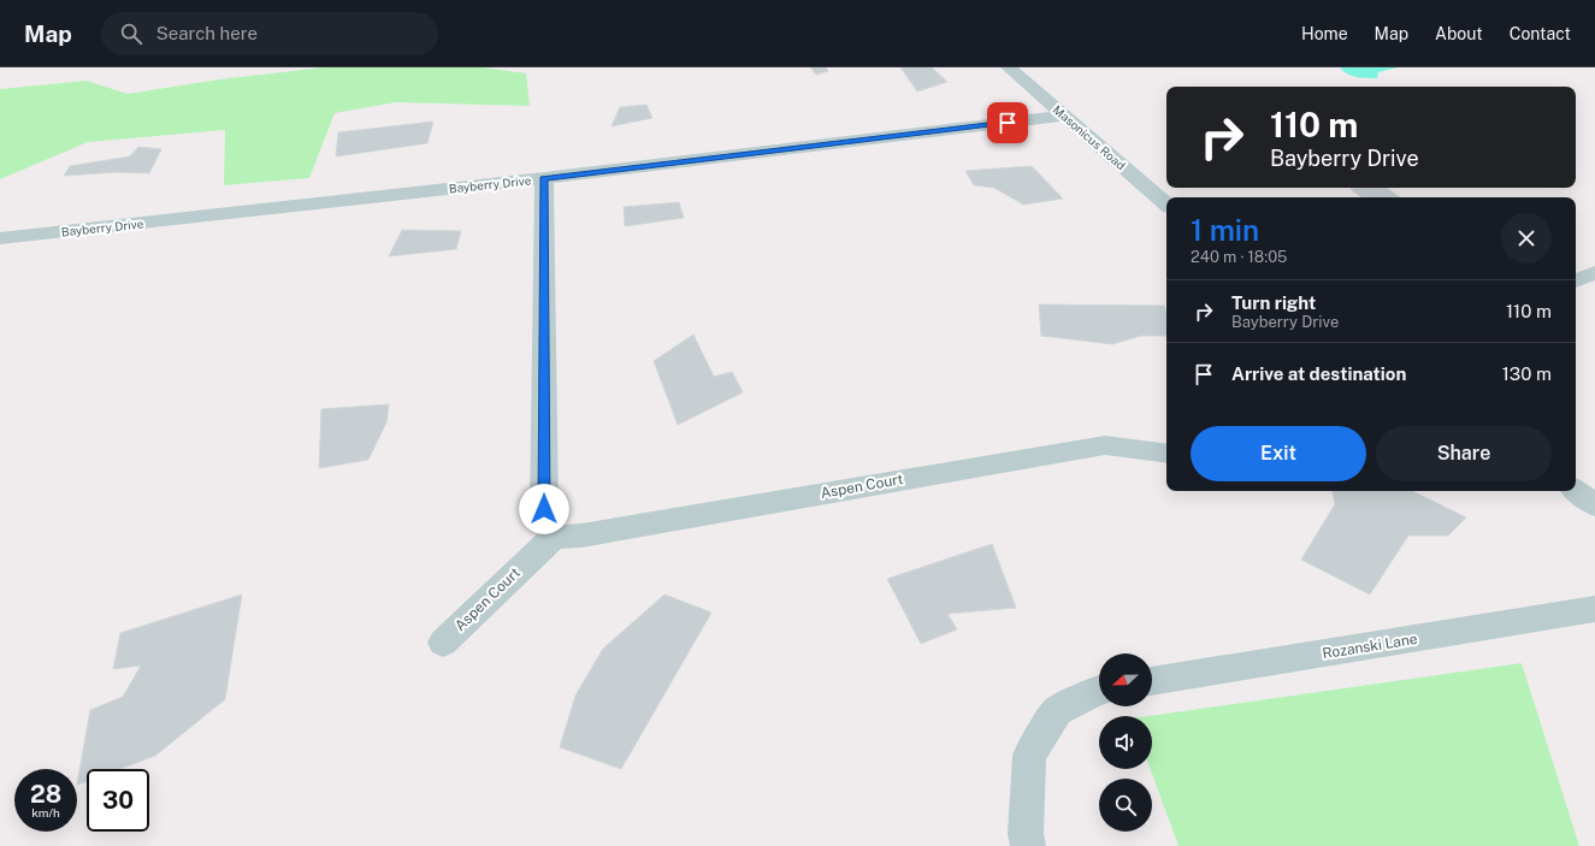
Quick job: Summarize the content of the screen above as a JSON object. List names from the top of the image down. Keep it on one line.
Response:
{"streets":{"street":["Masonicus Road","Bayberry Drive","Aspen Court","Rozanski Lane"]},"crossings":[["Masonicus Road","Bayberry Drive"]],"north":"left","page":{"header":"Map","search":"Search here","nav":["Home","Map","About","Contact"],"turn":["110 m","Bayberry Drive"],"heading":["1 min","240 m · 18:05"],"list":[{"name":"Turn right","note":"Bayberry Drive","value":"110 m"},{"name":"Arrive at destination","value":"130 m"}],"buttons":["Exit","Share"],"speed":"28 km/h","limit":"30"}}
